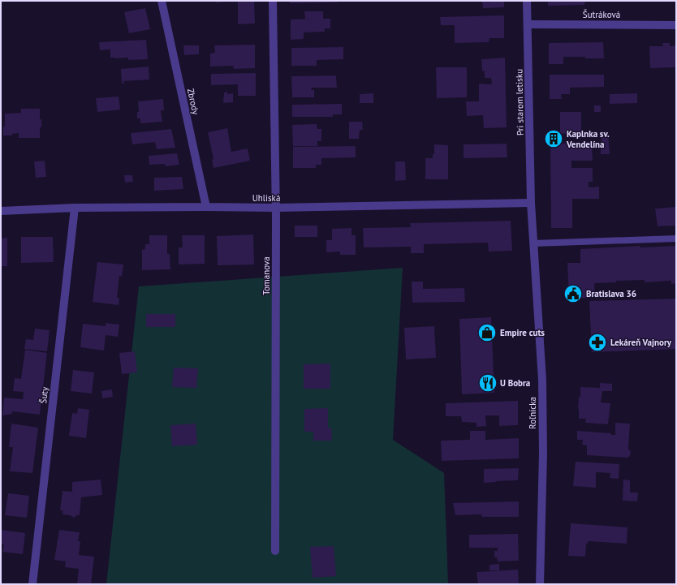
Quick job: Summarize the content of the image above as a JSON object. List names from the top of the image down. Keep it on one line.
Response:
{"streets":{"street":["Šutráková","Zbrody","Pri starom letisku","Uhliská","Tomanova","Šuty","Roľnícka"]},"crossings":[["Šutráková","Pri starom letisku"],["Zbrody","Uhliská"],["Pri starom letisku","Uhliská"],["Pri starom letisku","Roľnícka"],["Uhliská","Tomanova"],["Uhliská","Šuty"],["Uhliská","Roľnícka"]],"places":{"building":["Kaplnka sv. Vendelína"],"public building":["Bratislava 36"],"shop":["Empire cuts"],"pharmacy":["Lekáreň Vajnory"],"restaurant":["U Bobra"]}}
